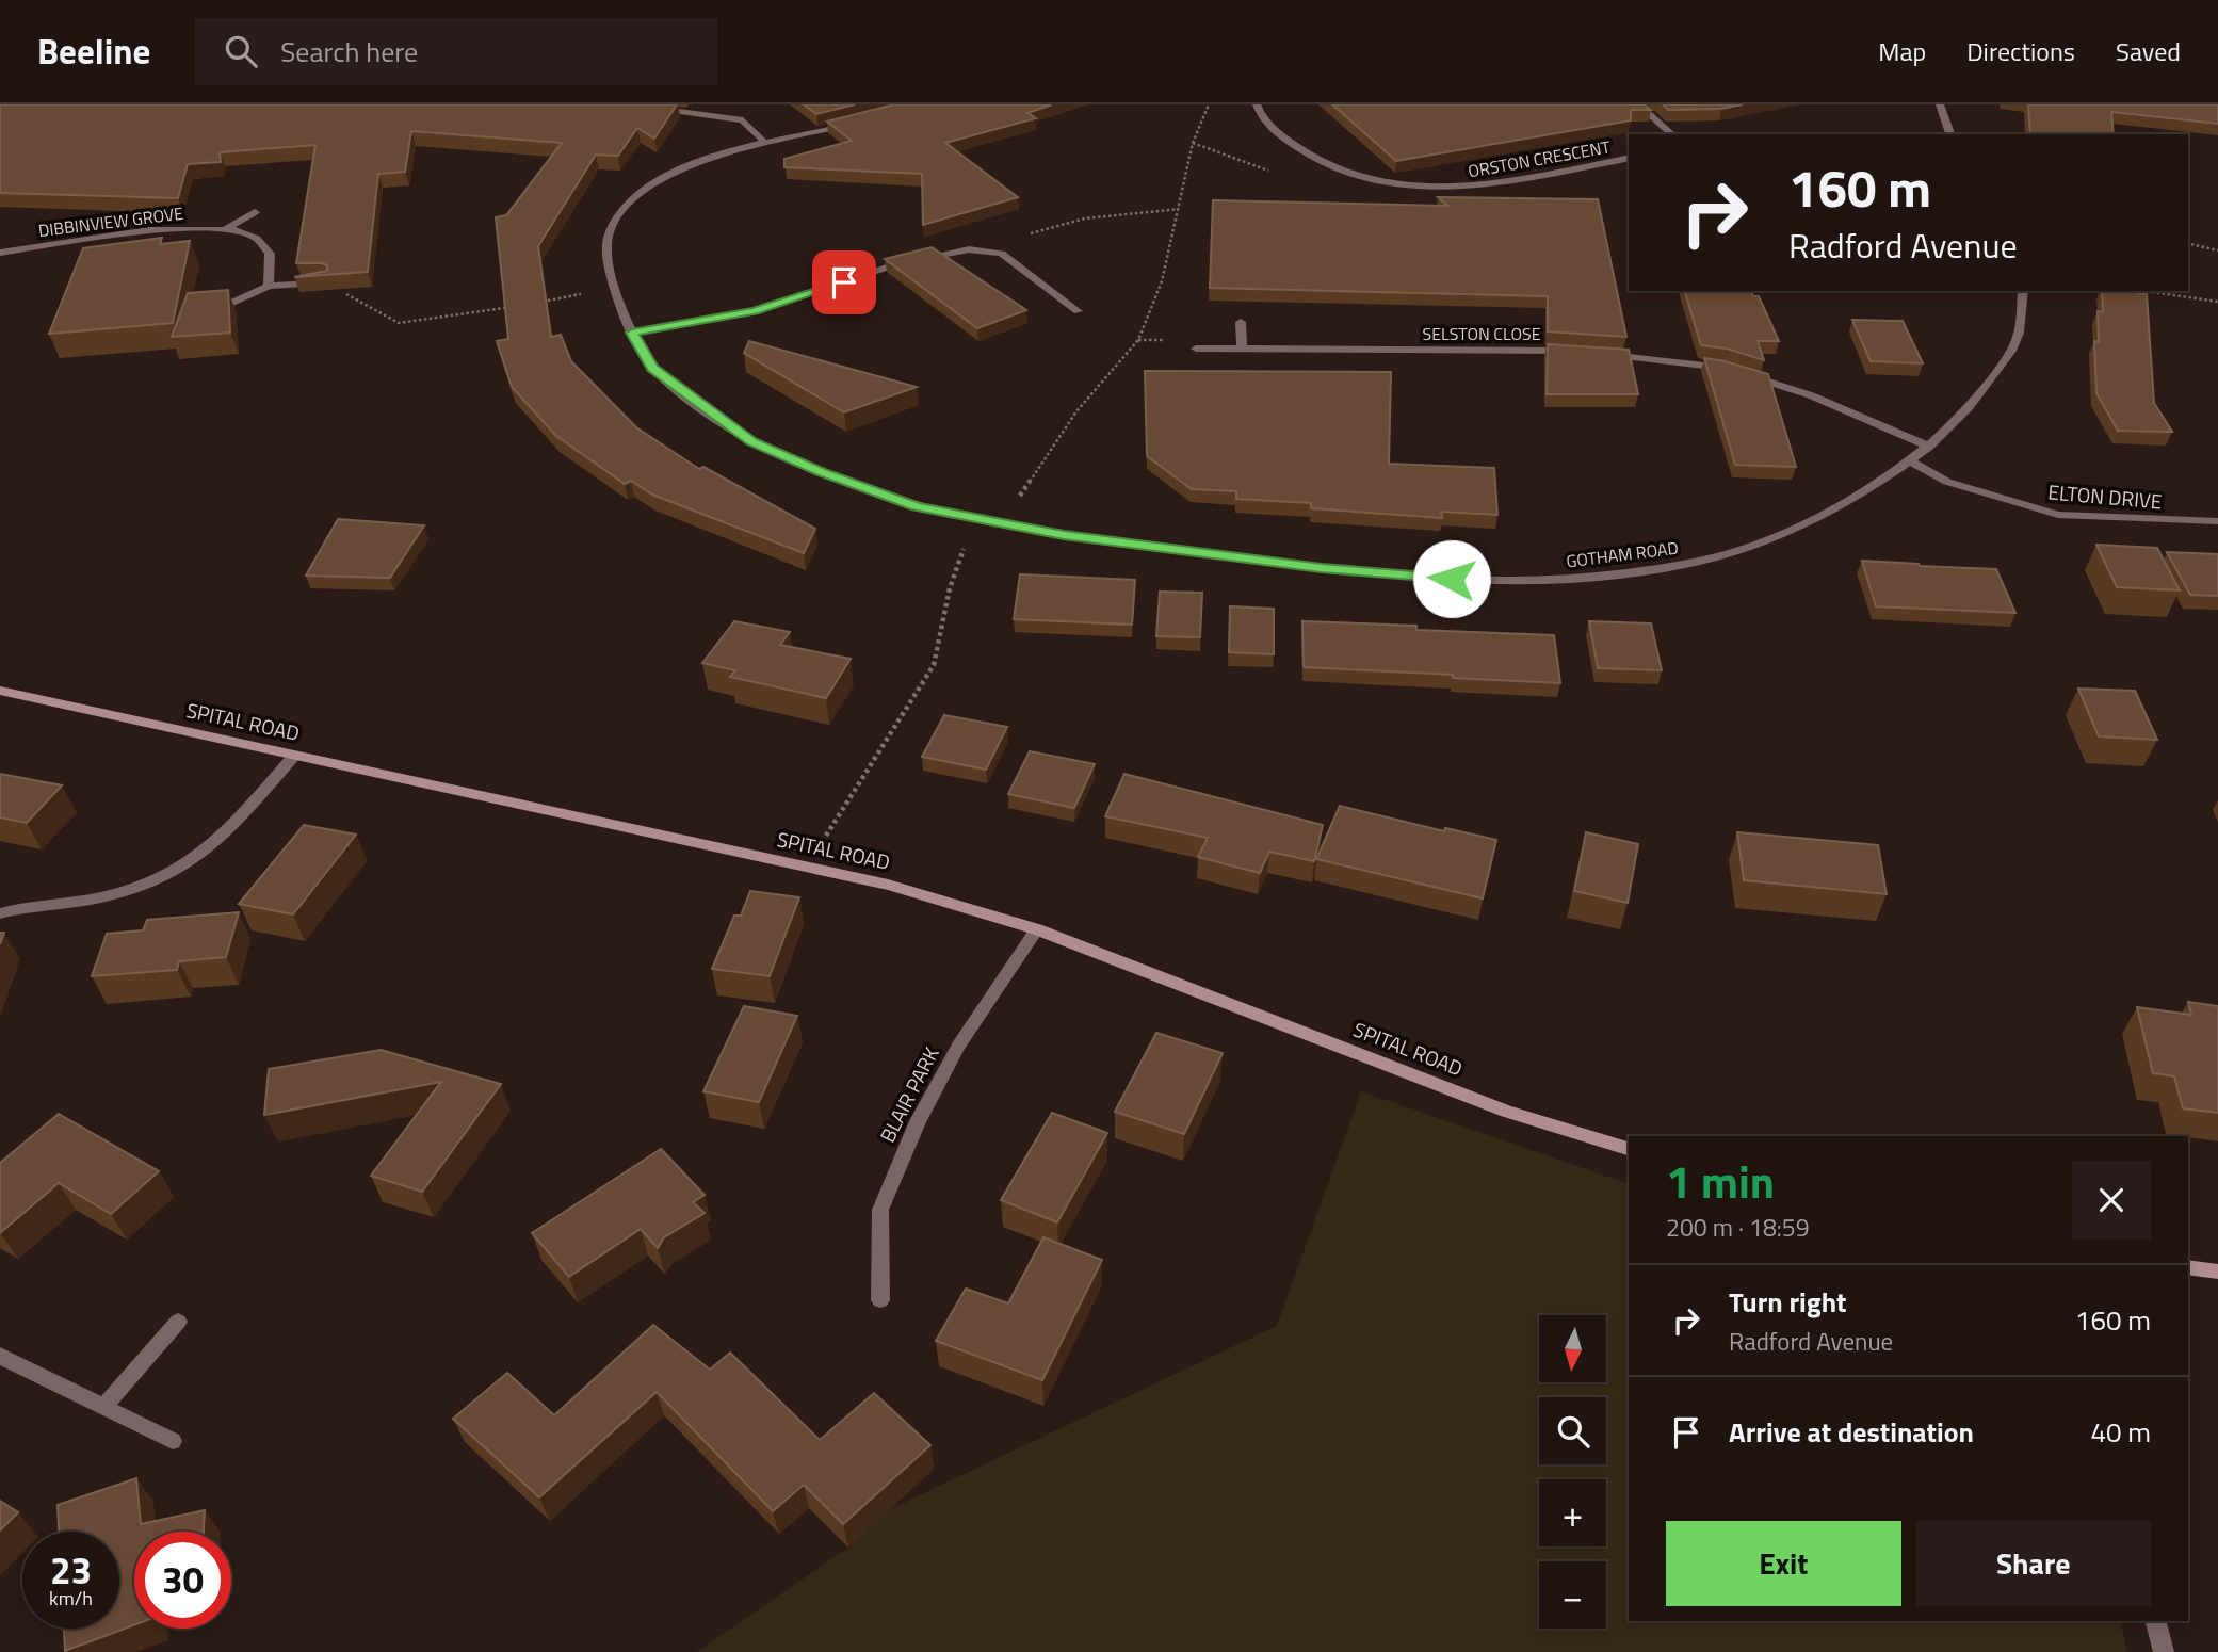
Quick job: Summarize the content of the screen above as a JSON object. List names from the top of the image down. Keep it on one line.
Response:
{"streets":{"main road":["SPITAL ROAD"],"street":["ORSTON CRESCENT","DIBBINVIEW GROVE","SELSTON CLOSE","ELTON DRIVE","GOTHAM ROAD","BLAIR PARK"]},"crossings":[["ELTON DRIVE","GOTHAM ROAD"],["SPITAL ROAD","BLAIR PARK"]],"north":"bottom","page":{"header":"Beeline","search":"Search here","nav":["Map","Directions","Saved"],"turn":["160 m","Radford Avenue"],"heading":["1 min","200 m · 18:59"],"list":[{"name":"Turn right","note":"Radford Avenue","value":"160 m"},{"name":"Arrive at destination","value":"40 m"}],"map_buttons":["+","−"],"buttons":["Exit","Share"],"speed":"23 km/h","limit":"30"}}
